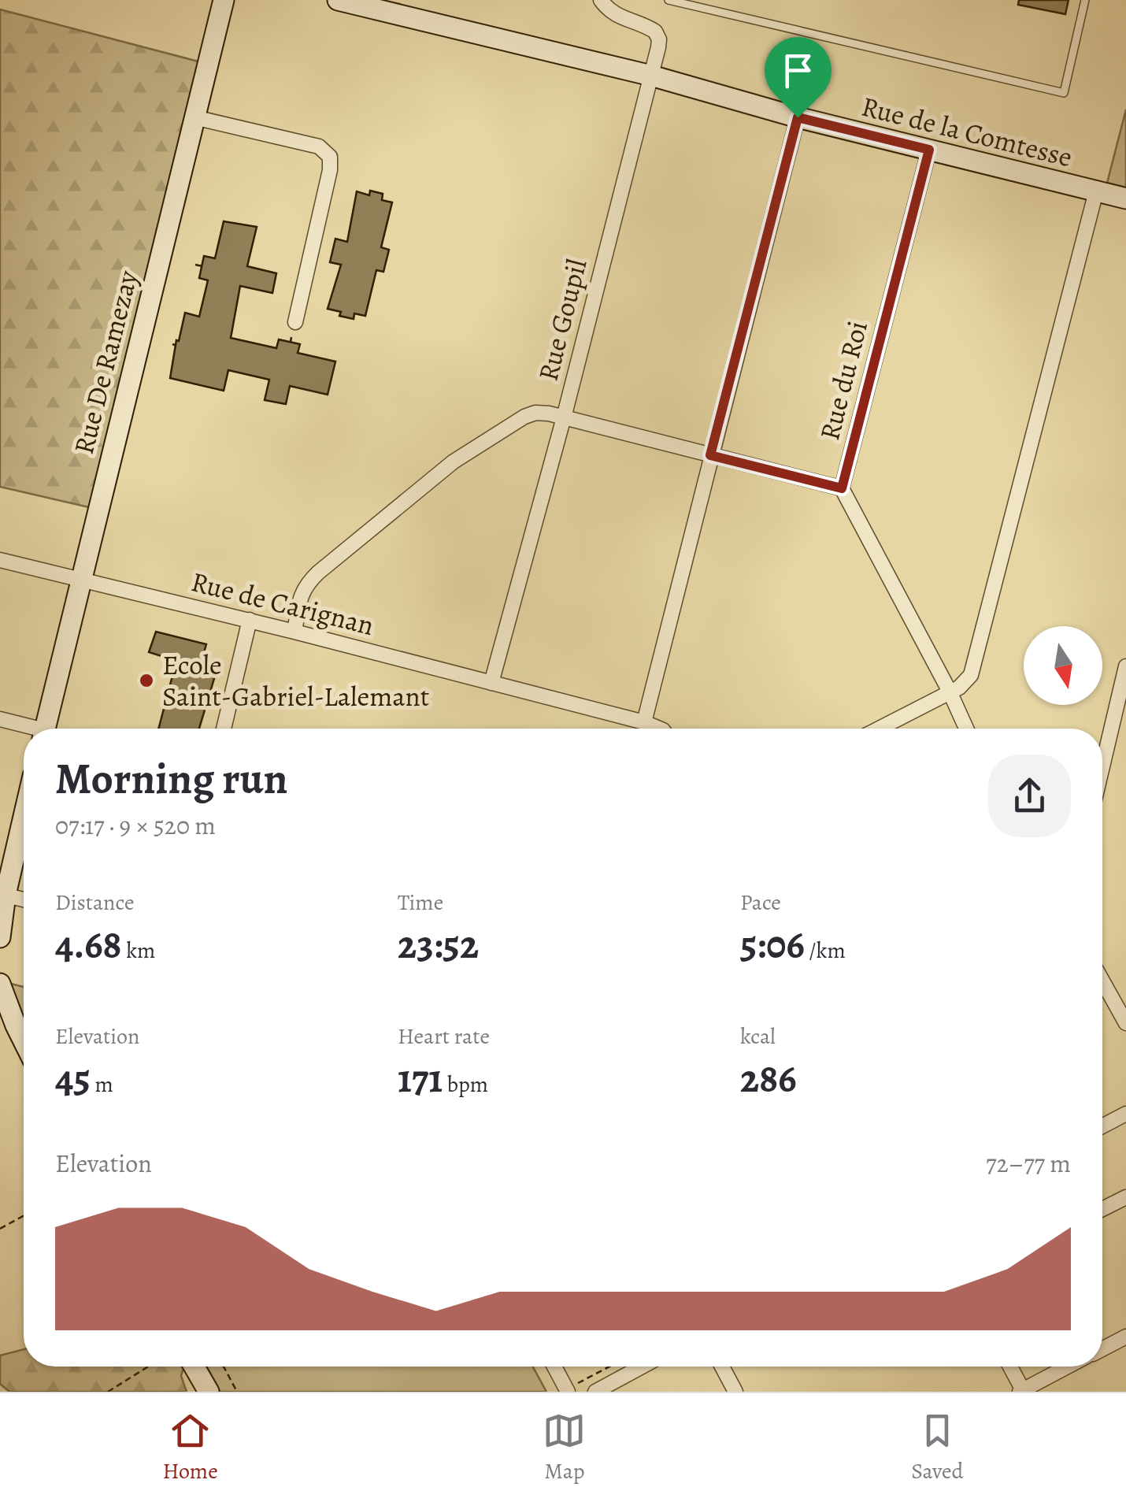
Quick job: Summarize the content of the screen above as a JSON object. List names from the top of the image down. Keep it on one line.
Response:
{"streets":{"street":["Rue de la Comtesse","Rue Goupil","Rue De Ramezay","Rue du Roi","Rue de Carignan"]},"crossings":[["Rue de la Comtesse","Rue Goupil"],["Rue de la Comtesse","Rue du Roi"],["Rue Goupil","Rue de Carignan"],["Rue De Ramezay","Rue de Carignan"]],"places":["Ecole Saint-Gabriel-Lalemant"],"north":"bottom","page":{"heading":["Morning run","07:17 · 9 × 520 m"],"stats":[["Distance","4.68 km"],["Time","23:52"],["Pace","5:06 /km"],["Elevation","45 m"],["Heart rate","171 bpm"],["kcal","286"]],"chart":["Elevation","72–77 m"],"tabs":["Home","Map","Saved"]}}
